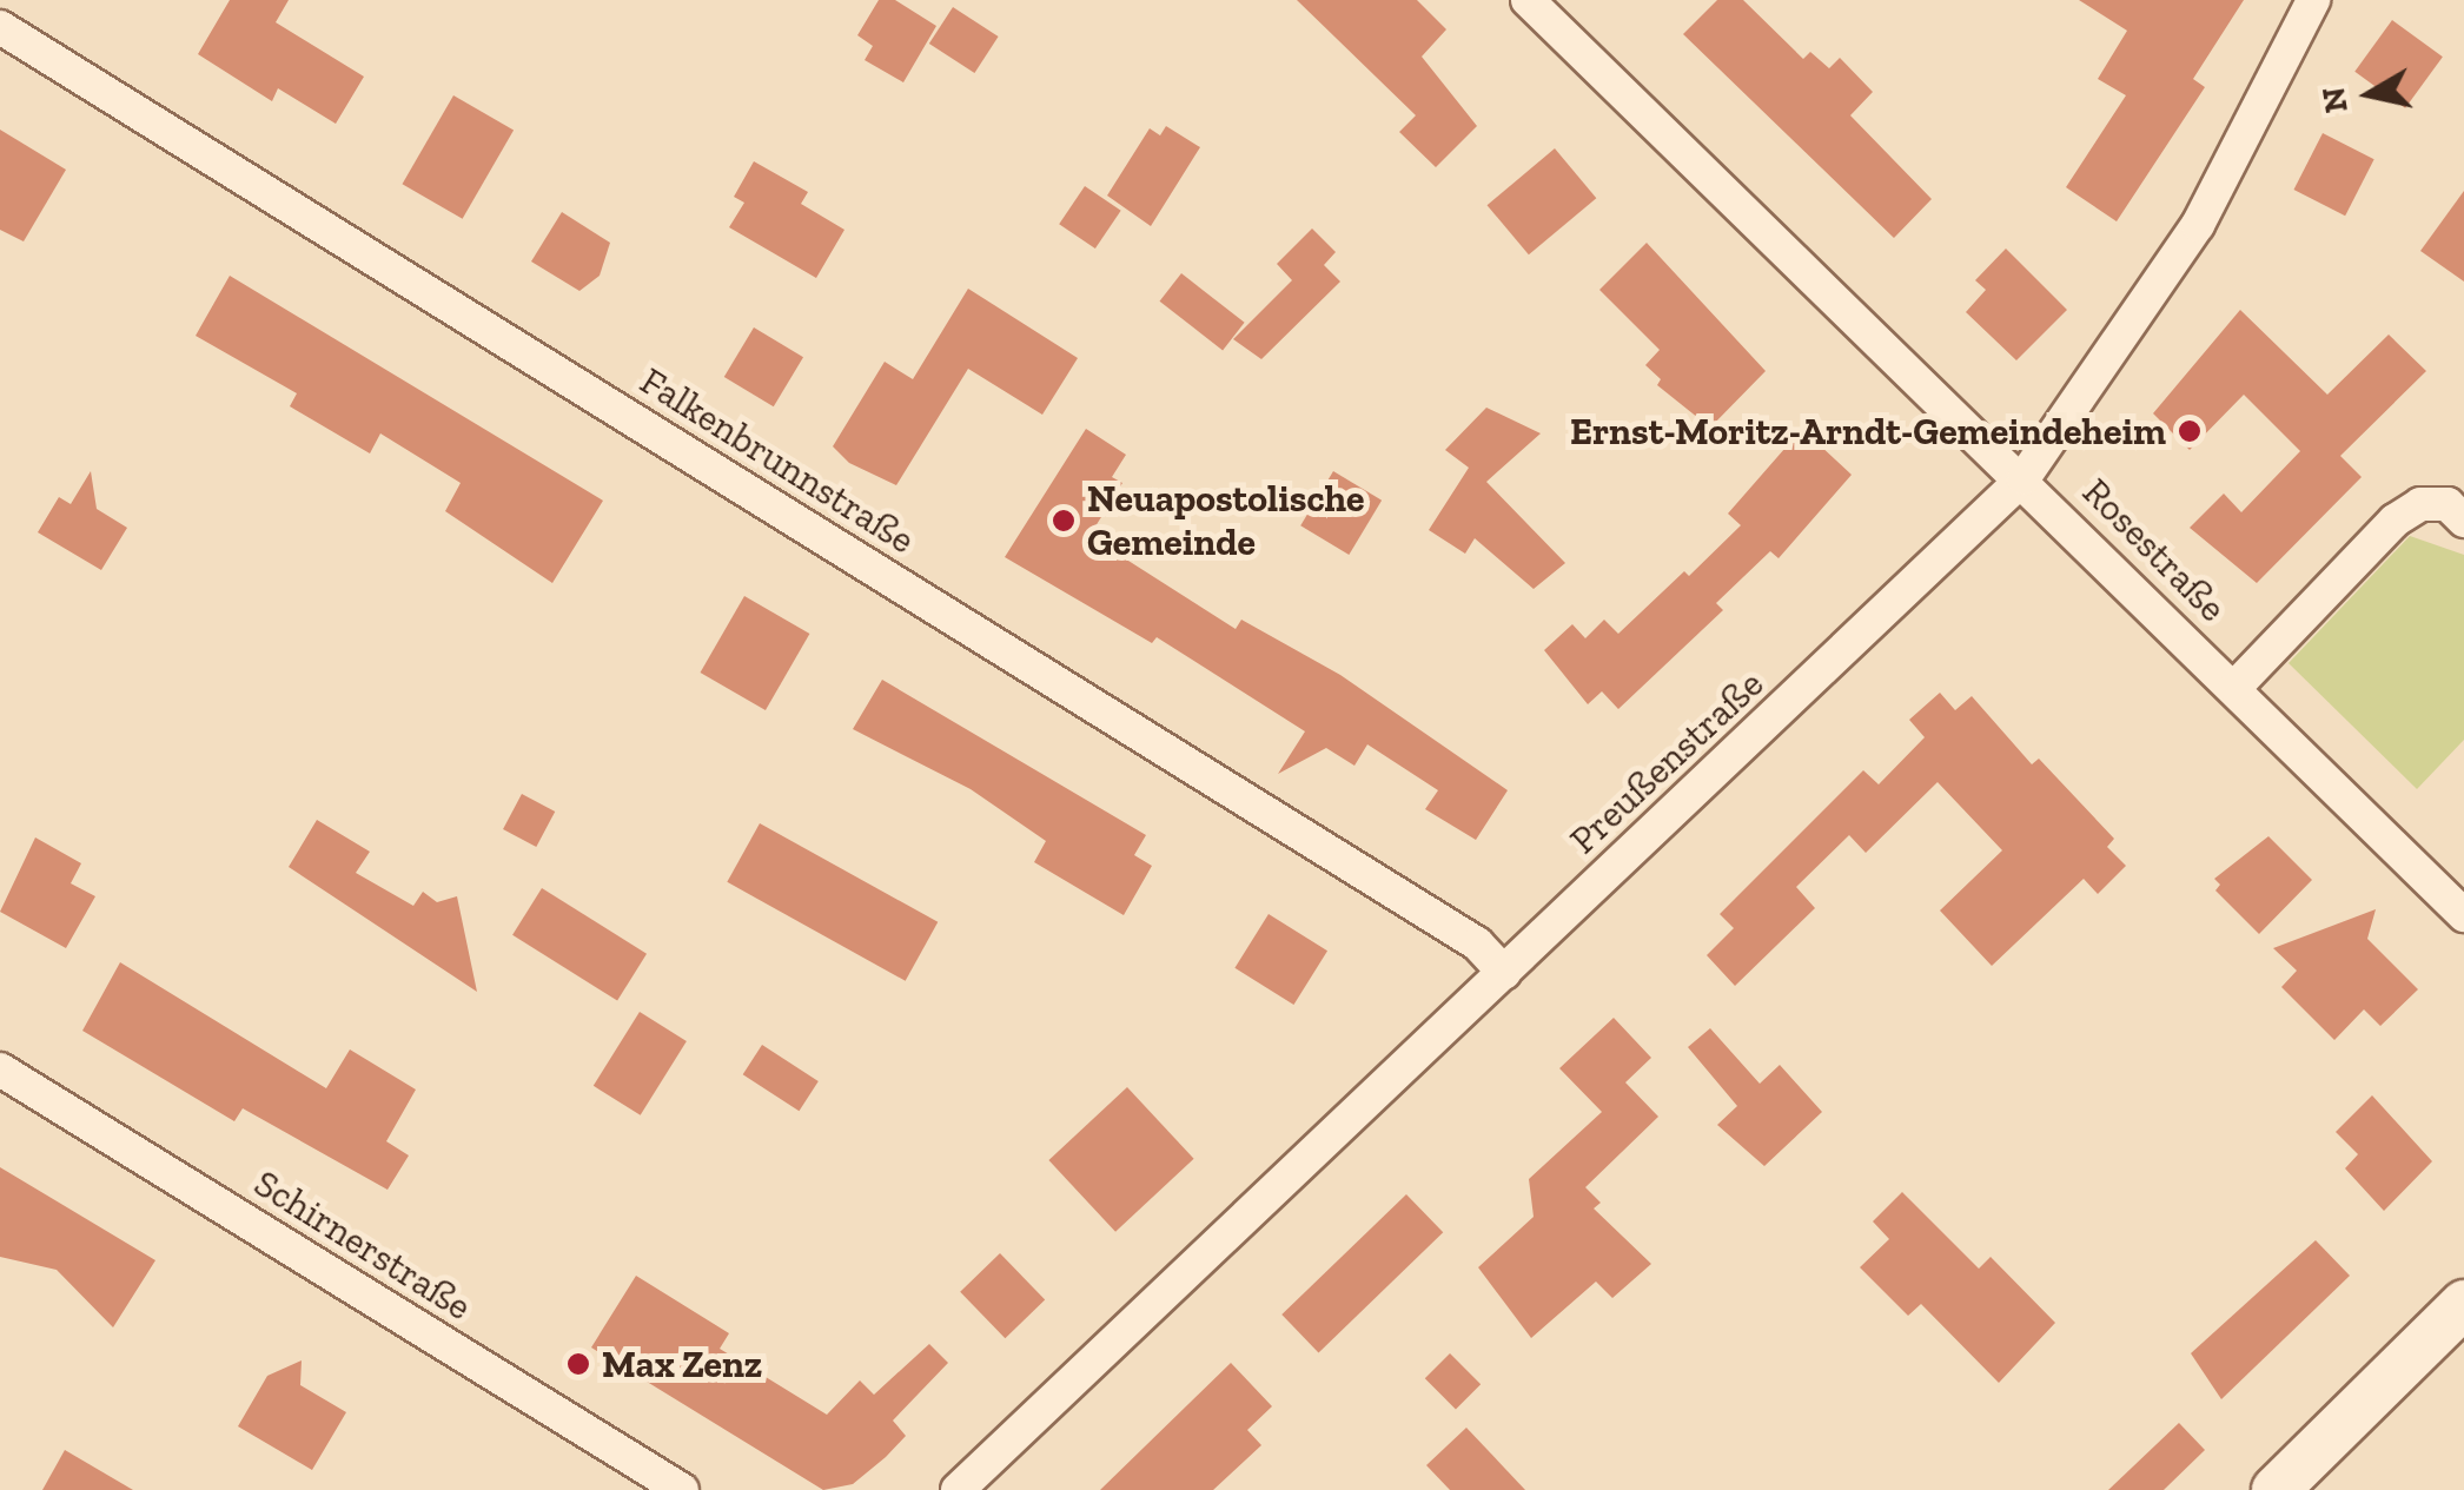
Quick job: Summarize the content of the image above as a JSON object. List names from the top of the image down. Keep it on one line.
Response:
{"streets":{"street":["Falkenbrunnstraße","Rosestraße","Preußenstraße","Schirnerstraße"]},"crossings":[["Falkenbrunnstraße","Preußenstraße"],["Rosestraße","Preußenstraße"]],"places":["Ernst-Moritz-Arndt-Gemeindeheim","Neuapostolische Gemeinde","Max Zenz"],"north":"left"}
